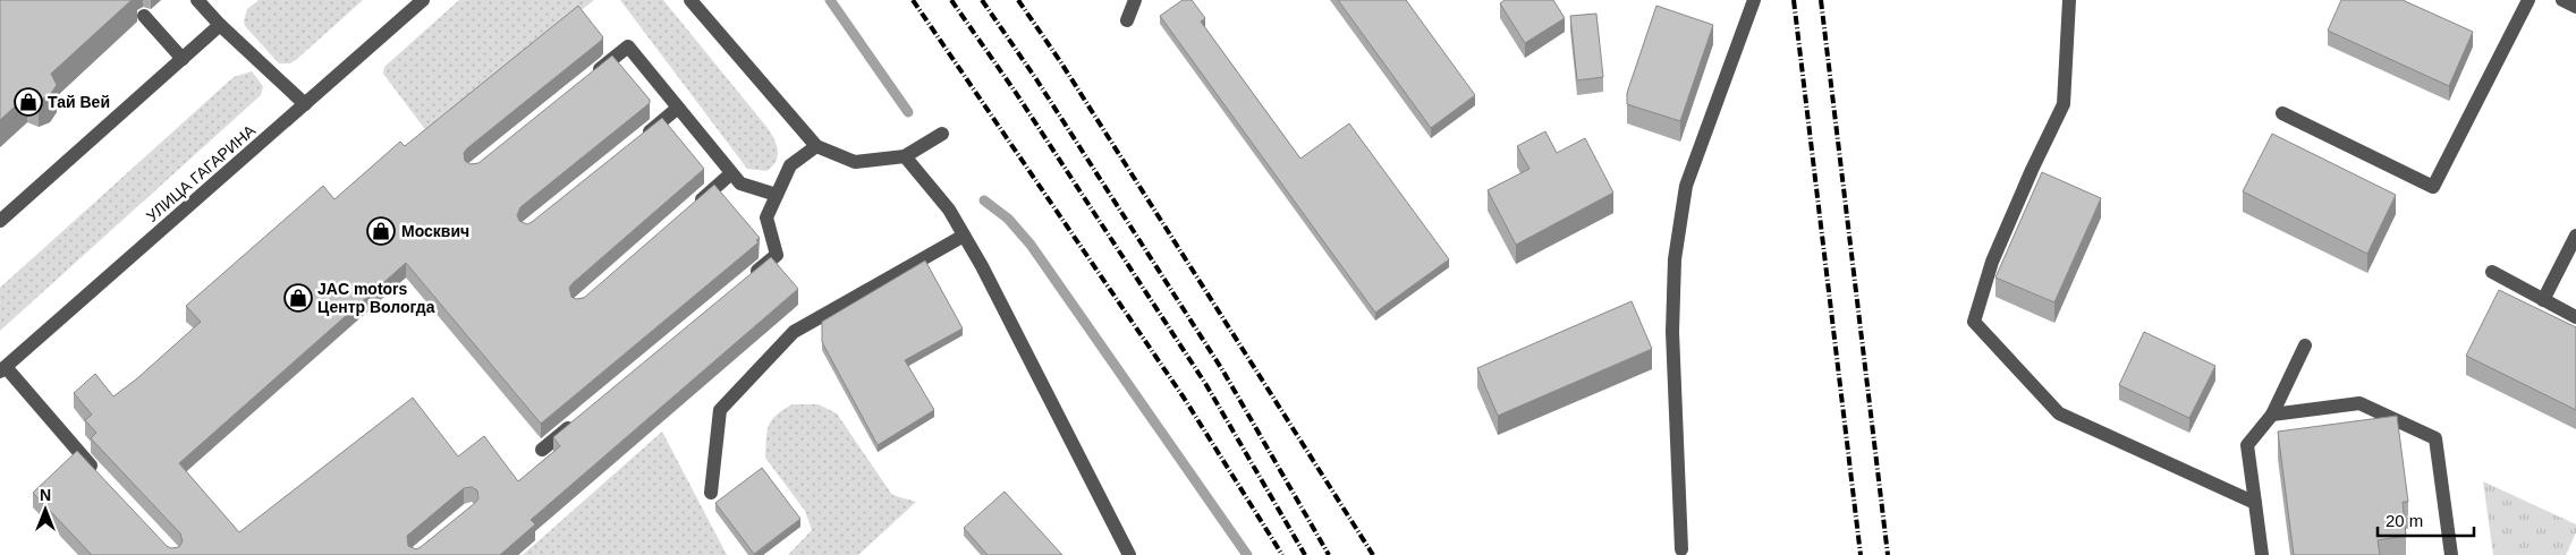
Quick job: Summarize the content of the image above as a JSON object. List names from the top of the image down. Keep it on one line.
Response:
{"streets":{"street":["УЛИЦА ГАГАРИНА"]},"places":{"shop":["Тай Вей","Москвич","JAC motors Центр Вологда"]},"scale_bar":"20 m","north":"top"}
